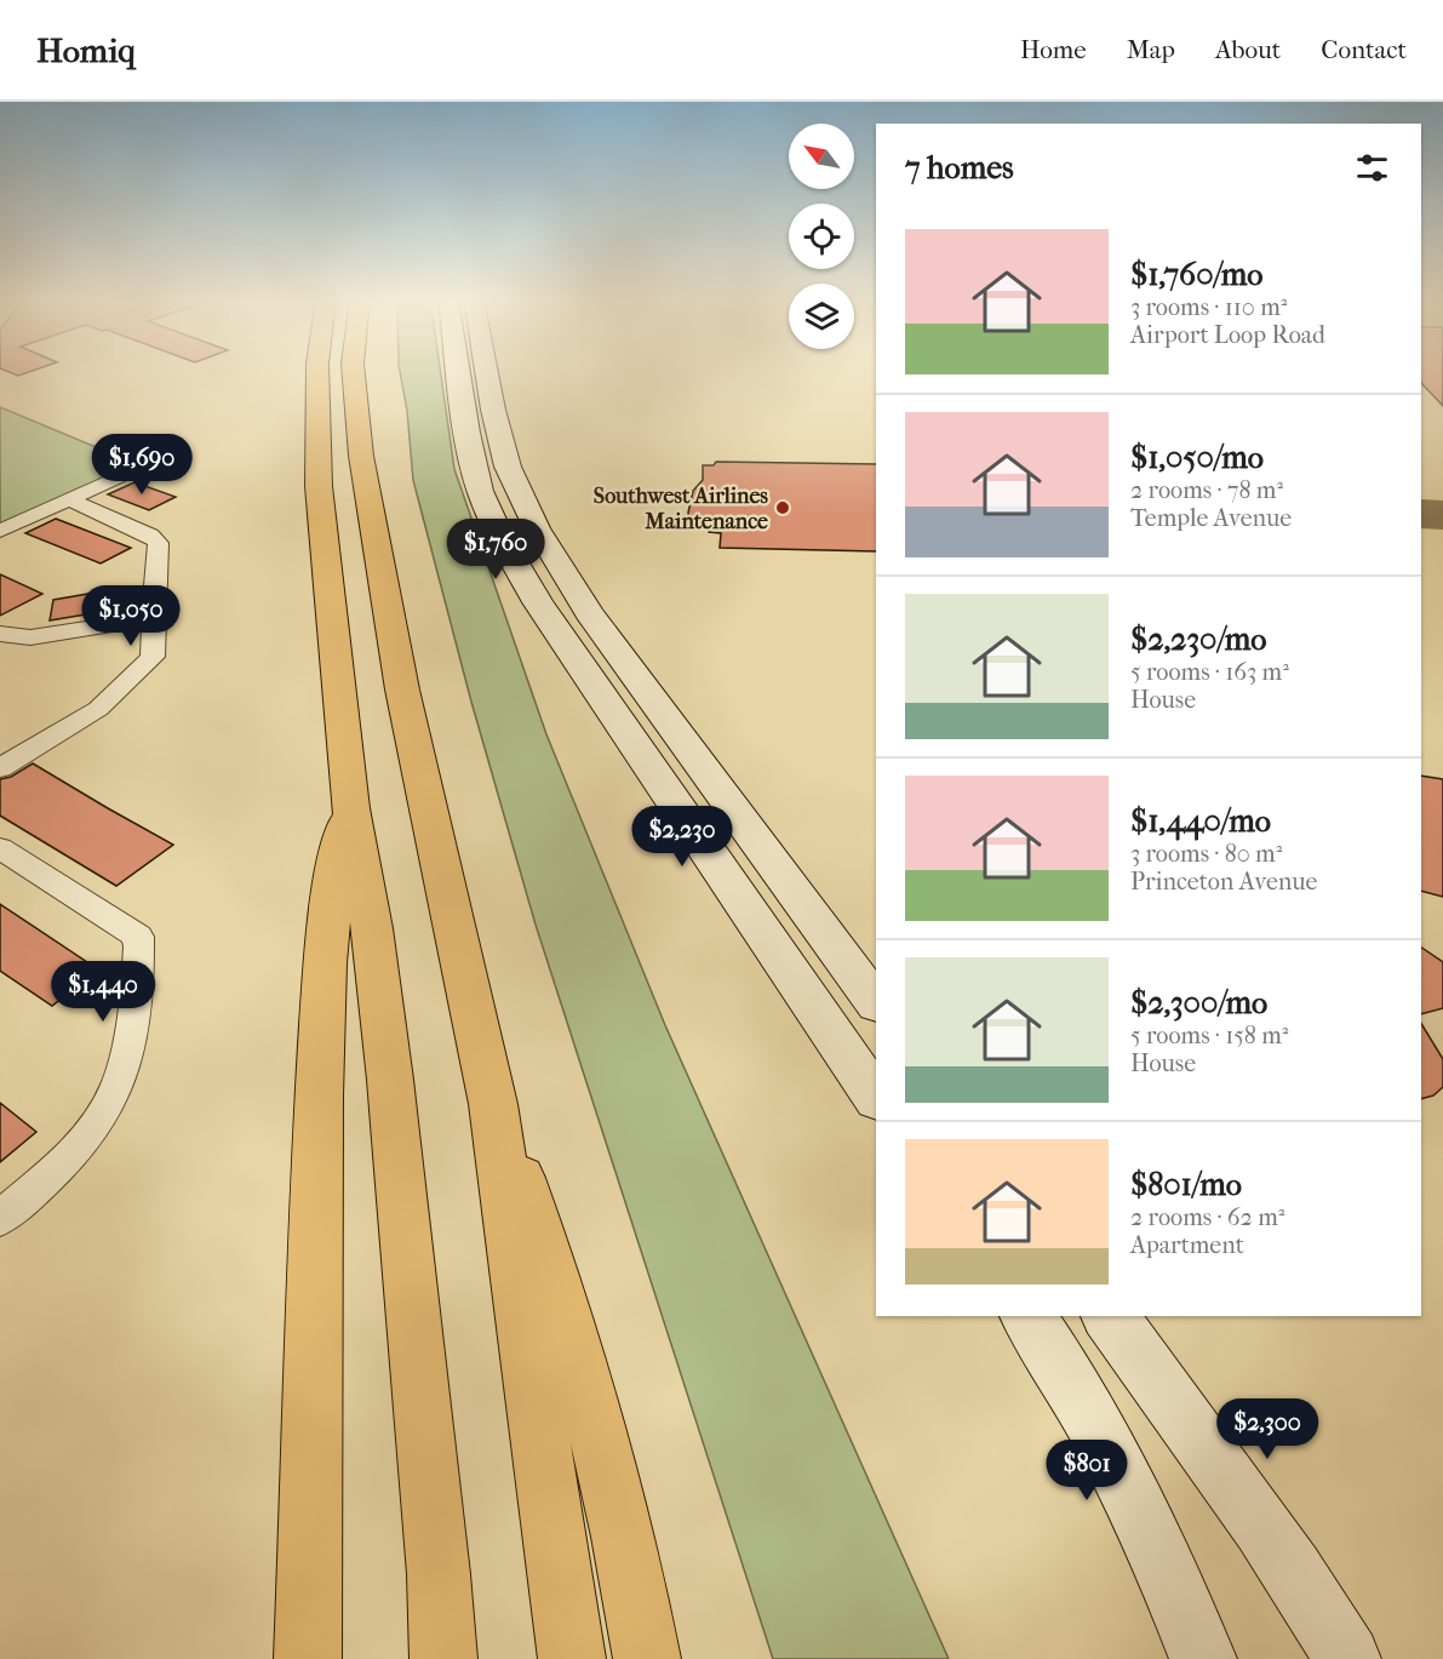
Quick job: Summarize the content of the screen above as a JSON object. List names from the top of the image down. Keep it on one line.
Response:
{"places":["Southwest Airlines Maintenance"],"north":"top left","page":{"header":"Homiq","nav":["Home","Map","About","Contact"],"heading":"7 homes","list":[{"name":"$1,760/mo","note":"3 rooms · 110 m² · Airport Loop Road"},{"name":"$1,050/mo","note":"2 rooms · 78 m² · Temple Avenue"},{"name":"$2,230/mo","note":"5 rooms · 163 m² · House"},{"name":"$1,440/mo","note":"3 rooms · 80 m² · Princeton Avenue"},{"name":"$2,300/mo","note":"5 rooms · 158 m² · House"},{"name":"$801/mo","note":"2 rooms · 62 m² · Apartment"}],"price":["$1,690","$1,760","$1,050","$2,230","$1,440","$2,300","$801"]}}
